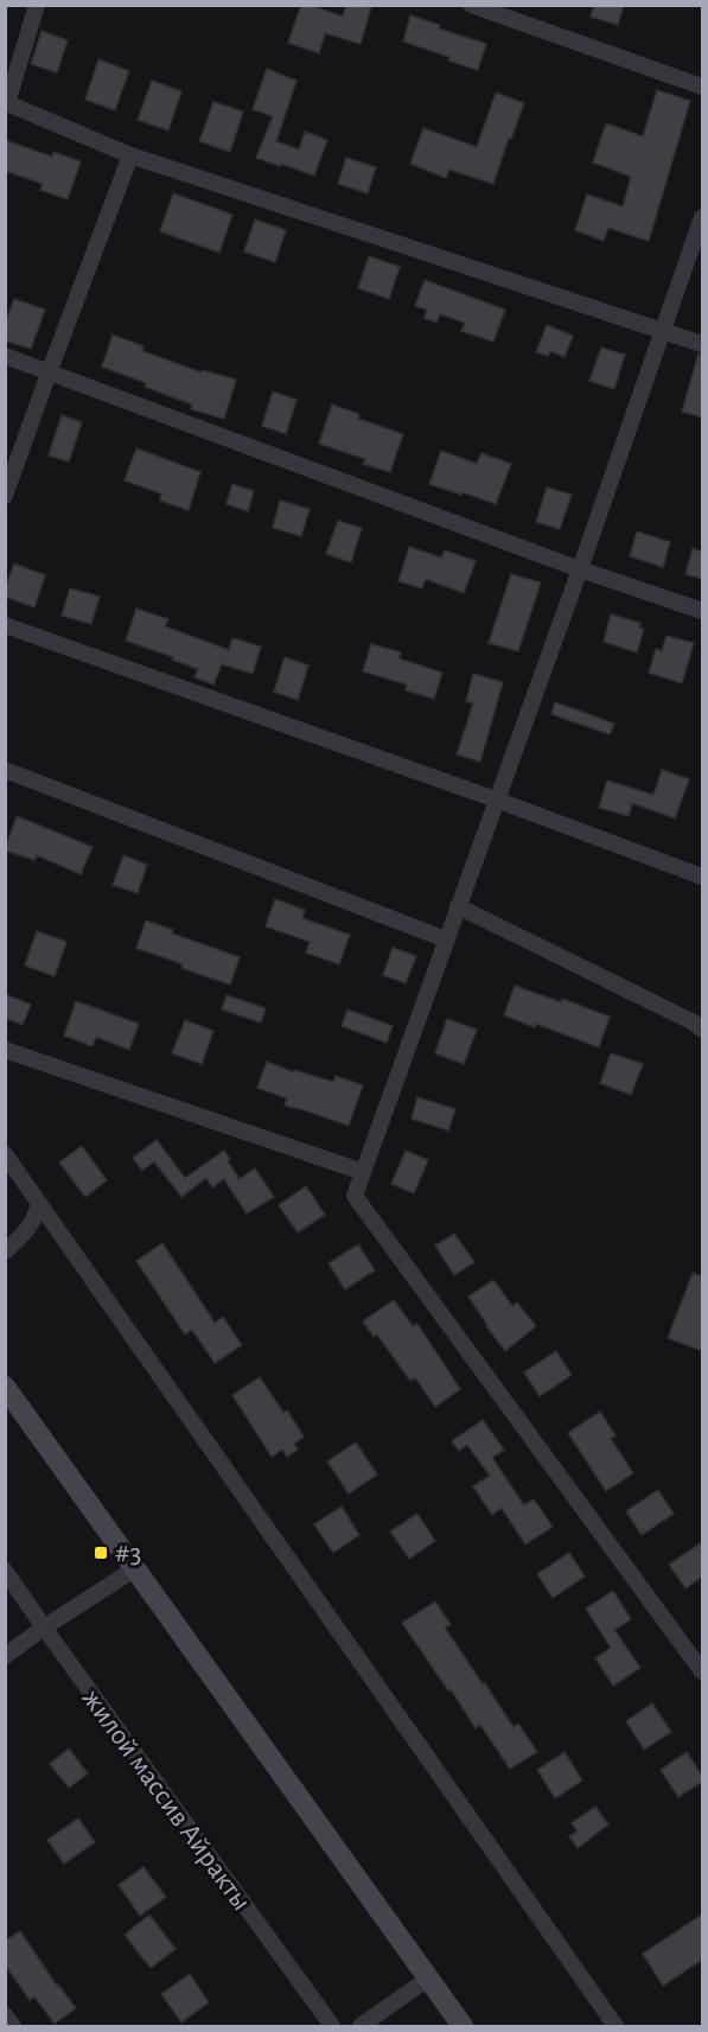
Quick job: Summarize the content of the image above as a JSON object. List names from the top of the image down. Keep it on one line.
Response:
{"streets":{"street":["жилой массив Айракты"]},"places":{"transit":["#3"]}}
